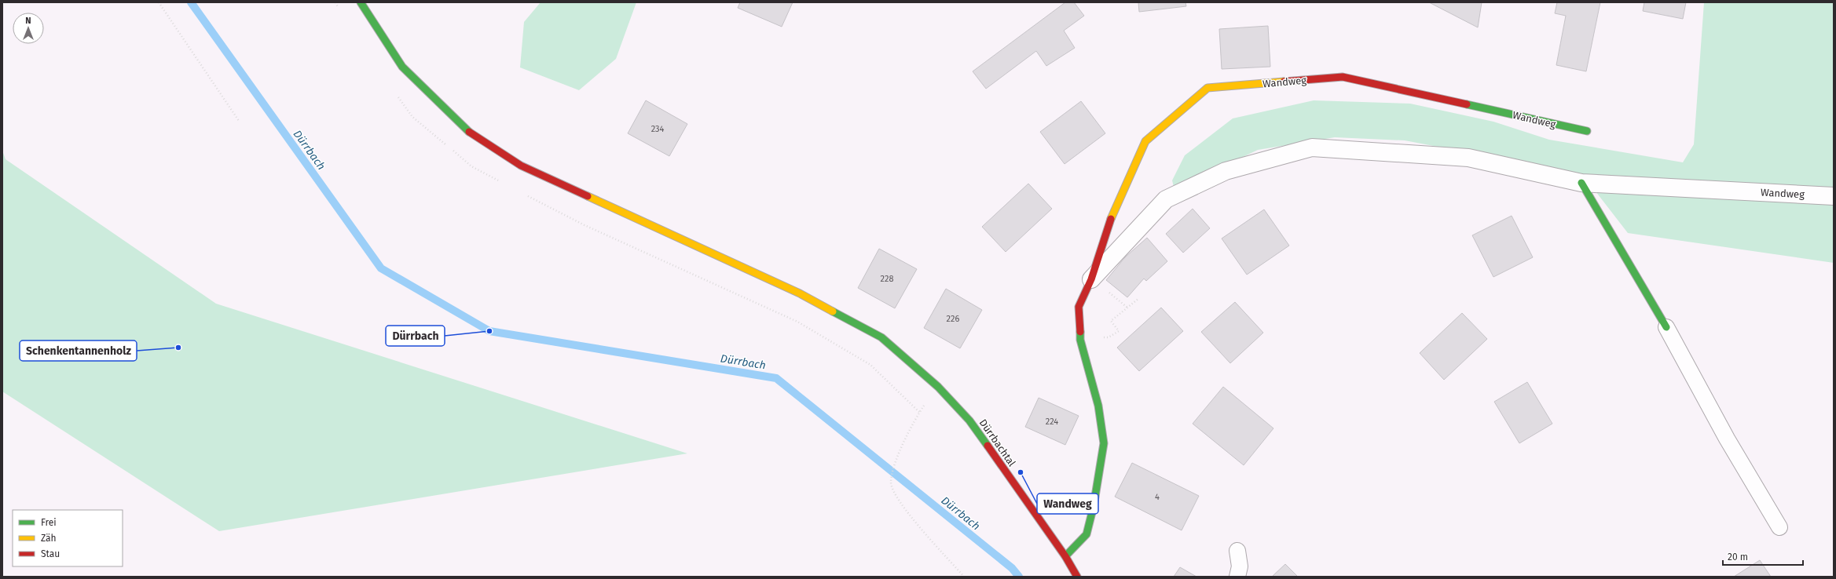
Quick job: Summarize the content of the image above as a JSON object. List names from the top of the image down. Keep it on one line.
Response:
{"streets":{"street":["Wandweg","Dürrbachtal"]},"crossings":[["Wandweg","Dürrbachtal"]],"water":["Dürrbach"],"places":["Dürrbach","Schenkentannenholz","Wandweg"],"house_numbers":["234","228","226","224","4"],"legend":["Frei","Zäh","Stau"],"scale_bar":"20 m","north":"top"}
